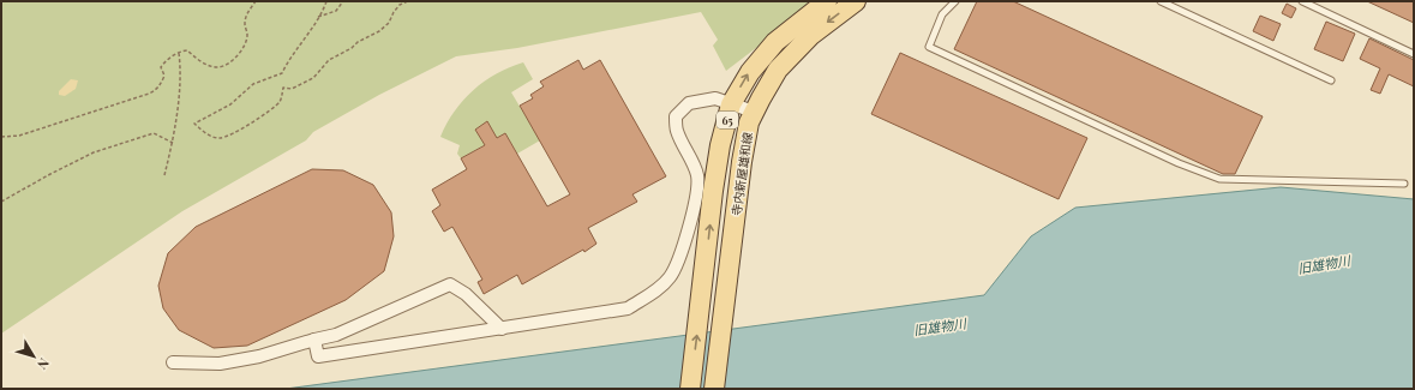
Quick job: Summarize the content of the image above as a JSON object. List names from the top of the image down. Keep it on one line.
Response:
{"streets":{"main road":["65","寺内新屋雄和線"]},"water":["旧雄物川"],"north":"bottom right"}
